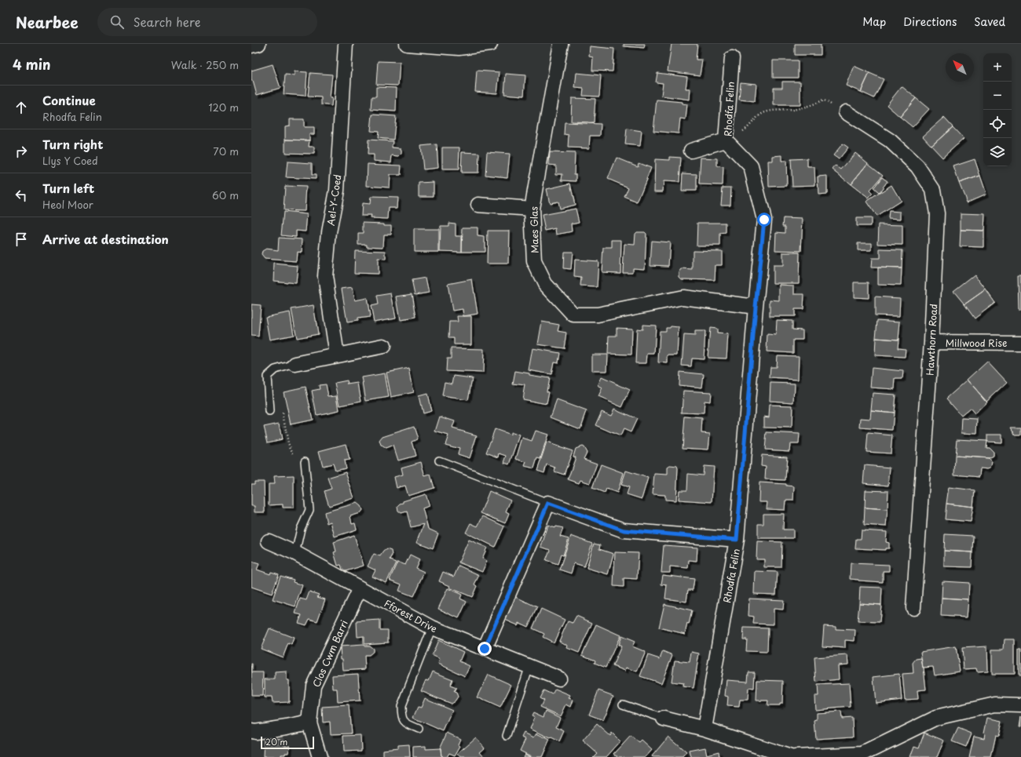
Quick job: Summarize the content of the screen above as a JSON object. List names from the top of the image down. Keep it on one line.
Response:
{"streets":{"street":["Rhodfa Felin","Ael-Y-Coed","Maes Glas","Hawthorn Road","Millwood Rise","Fforest Drive","Clos Cwm Barri"]},"crossings":[["Rhodfa Felin","Maes Glas"],["Hawthorn Road","Millwood Rise"],["Fforest Drive","Clos Cwm Barri"]],"scale_bar":"20 m","north":"top left","page":{"header":"Nearbee","search":"Search here","nav":["Map","Directions","Saved"],"heading":["4 min","Walk · 250 m"],"map_buttons":["+","−"],"list":[["Continue","Rhodfa Felin","120 m"],["Turn right","Llys Y Coed","70 m"],["Turn left","Heol Moor","60 m"],"Arrive at destination"],"scale":"20 m"}}
